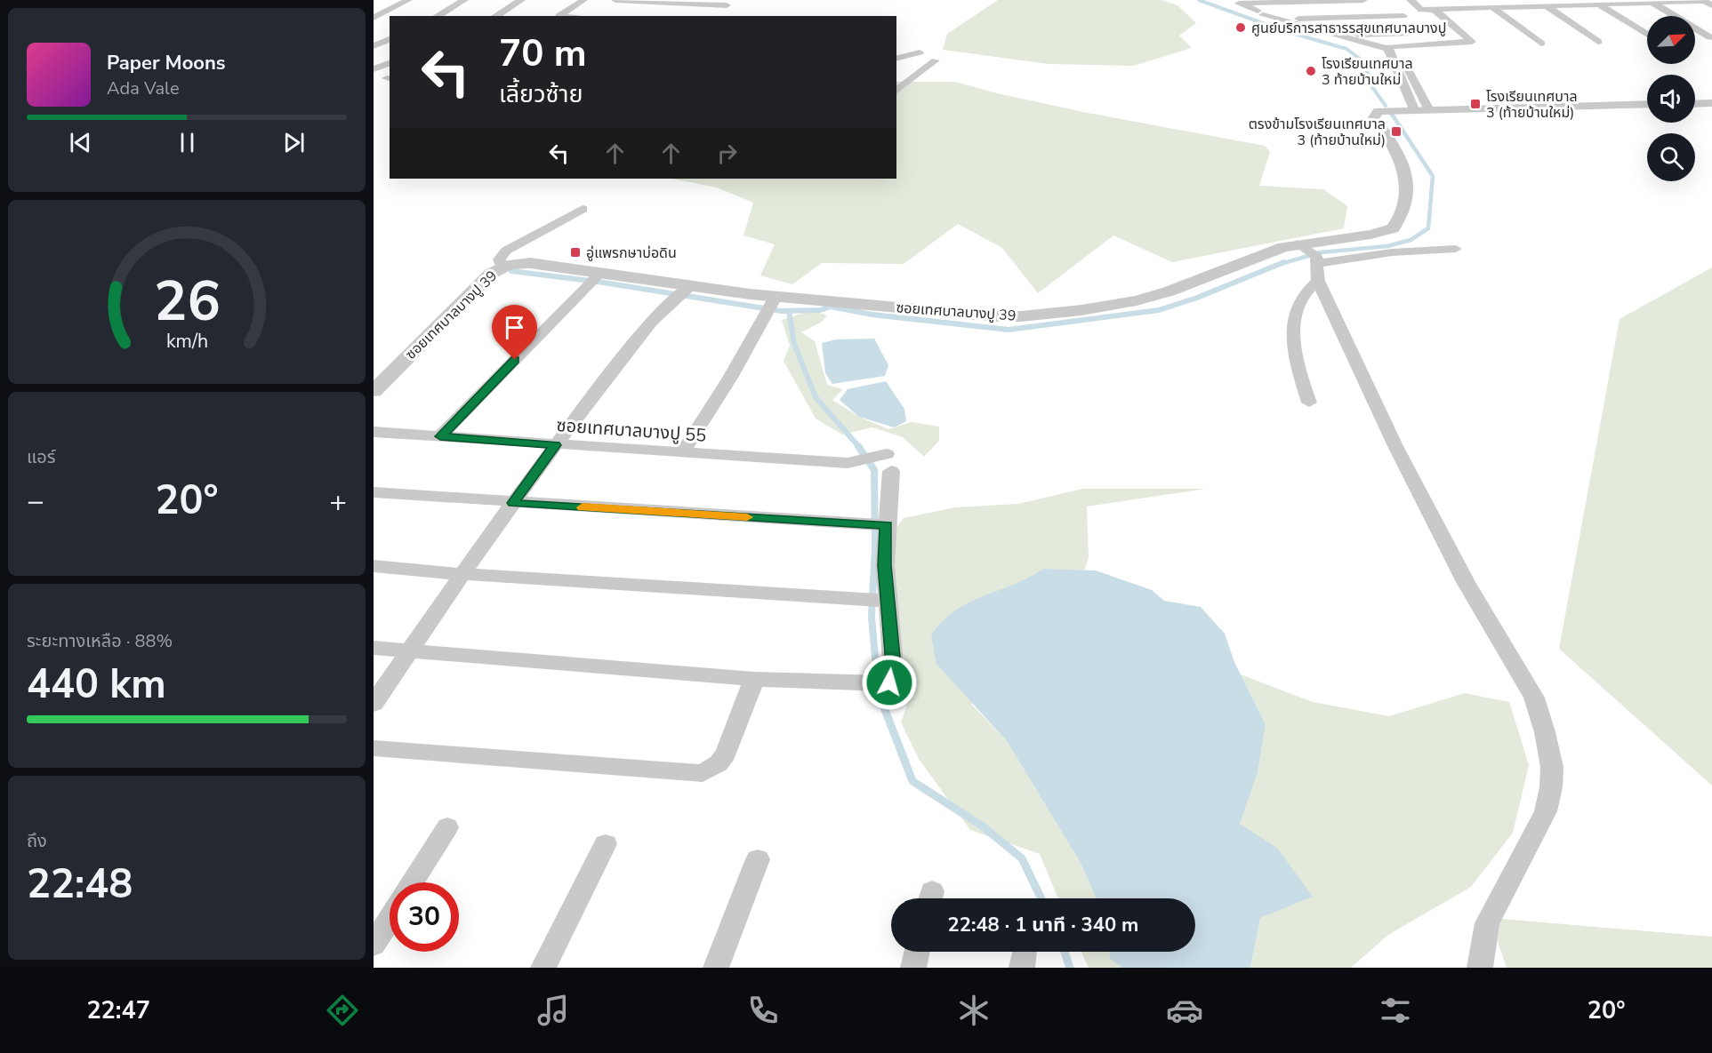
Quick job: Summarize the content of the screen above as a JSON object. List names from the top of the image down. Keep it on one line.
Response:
{"streets":{"street":["ซอยเทศบาลบางปู 39","ซอยเทศบาลบางปู 55"]},"places":{"other":["ศูนย์บริการสาธารรสุขเทศบาลบางปู","โรงเรียนเทศบาล 3 ท้ายบ้านใหม่"],"transit":["โรงเรียนเทศบาล 3 (ท้ายบ้านใหม่)","ตรงข้ามโรงเรียนเทศบาล 3 (ท้ายบ้านใหม่)","อู่แพรกษาบ่อดิน"]},"north":"top right","page":{"turn":["70 m","เลี้ยวซ้าย"],"song":["Paper Moons","Ada Vale"],"tile":["แอร์",["ระยะทางเหลือ · 88%","440 km"],["ถึง","22:48"]],"heat":["−","20°","+"],"limit":"30","trip":"22:48 · 1 นาที · 340 m","tabs":["22:47","20°"],"gauge":["26","km/h"]}}
